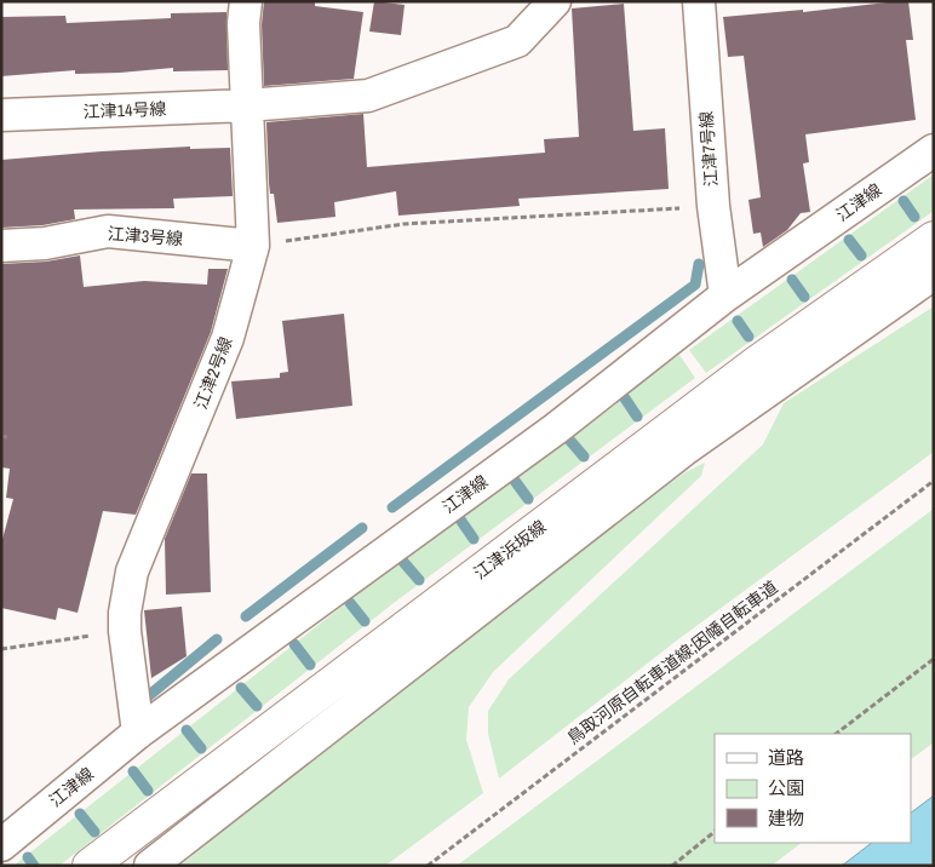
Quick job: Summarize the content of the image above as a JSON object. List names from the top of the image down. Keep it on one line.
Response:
{"streets":{"street":["江津14号線","江津7号線","江津線","江津3号線","江津2号線","江津浜坂線"],"path":["鳥取河原自転車道線;因幡自転車道"]},"crossings":[["江津14号線","江津2号線"],["江津7号線","江津線"],["江津線","江津2号線"],["江津3号線","江津2号線"]],"legend":["道路","公園","建物"]}
